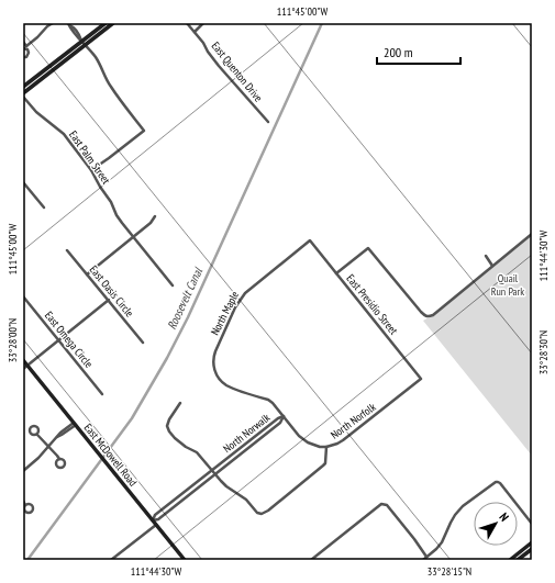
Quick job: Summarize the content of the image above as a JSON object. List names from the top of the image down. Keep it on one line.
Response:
{"streets":{"main road":["East McDowell Road"],"street":["East Quenton Drive","East Palm Street","East Oasis Circle","East Presidio Street","North Maple","East Omega Circle","North Norfolk","North Norwalk"]},"crossings":[["East Presidio Street","North Maple"],["East Presidio Street","North Norfolk"],["North Maple","North Norwalk"],["North Norfolk","North Norwalk"],["North Norwalk","East McDowell Road"]],"water":["Roosevelt Canal"],"parks":["Quail Run Park"],"scale_bar":"200 m","north":"top right","coordinates":["111°45'00\"W","111°44'30\"W","33°28'00\"N","33°28'30\"N","33°28'15\"N"]}
